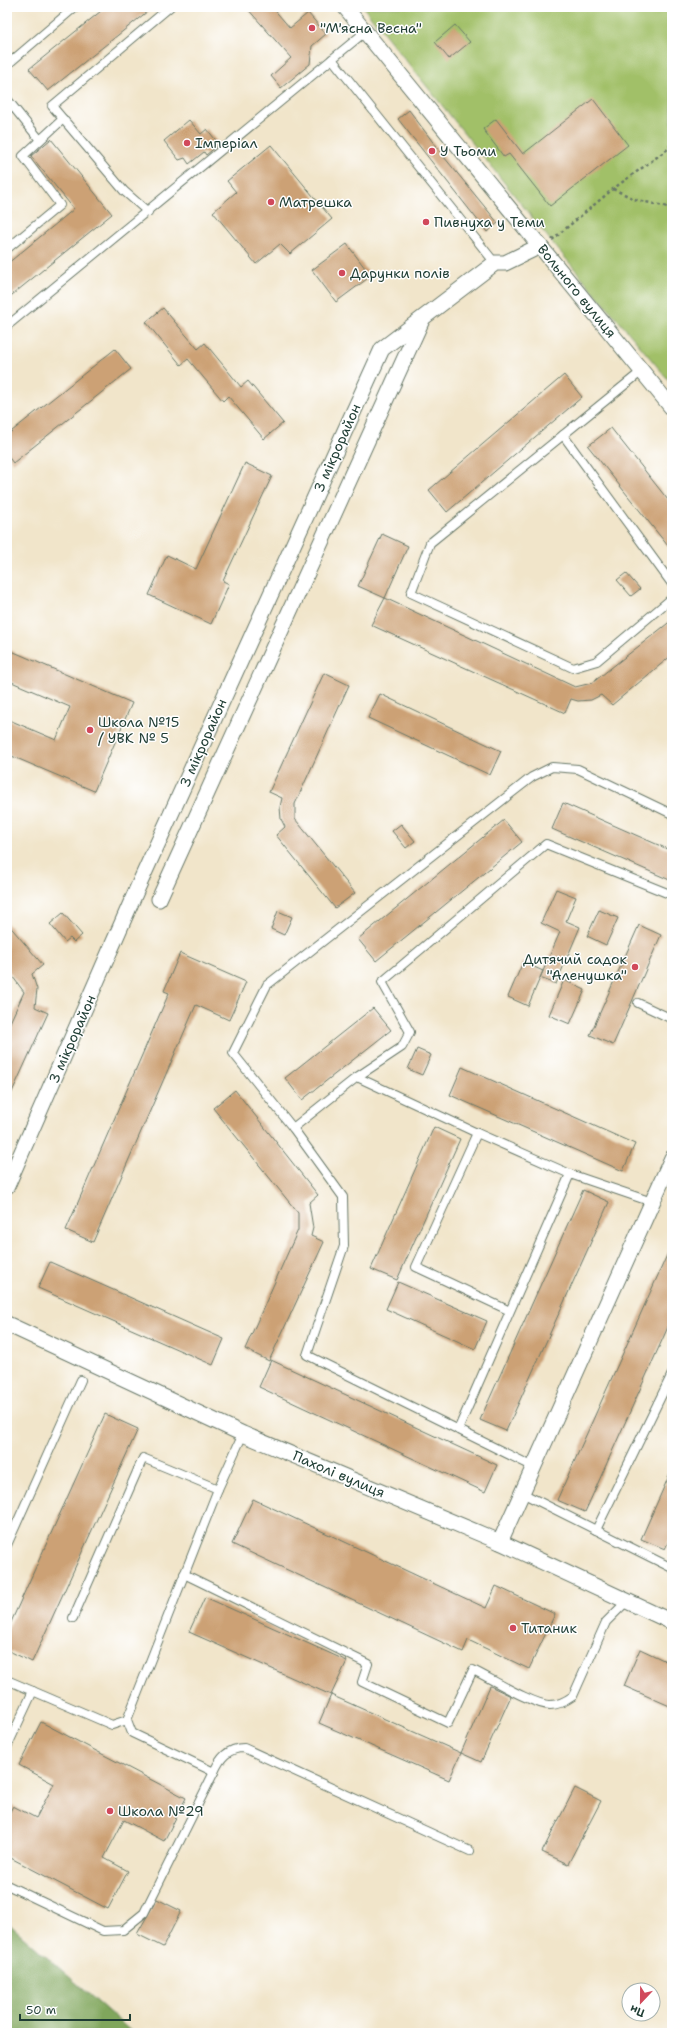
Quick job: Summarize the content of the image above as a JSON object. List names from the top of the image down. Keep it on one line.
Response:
{"streets":{"street":["Вольного вулиця","3 мікрорайон","Пахолі вулиця"]},"crossings":[["Вольного вулиця","3 мікрорайон"]],"places":["\"М'ясна Весна\"","Імперіал","У Тьоми","Матрешка","Пивнуха у Теми","Дарунки полів","Школа №15 / УВК № 5","Дитячий садок \"Аленушка\"","Титаник","Школа №29"],"scale_bar":"50 m","north":"bottom"}
